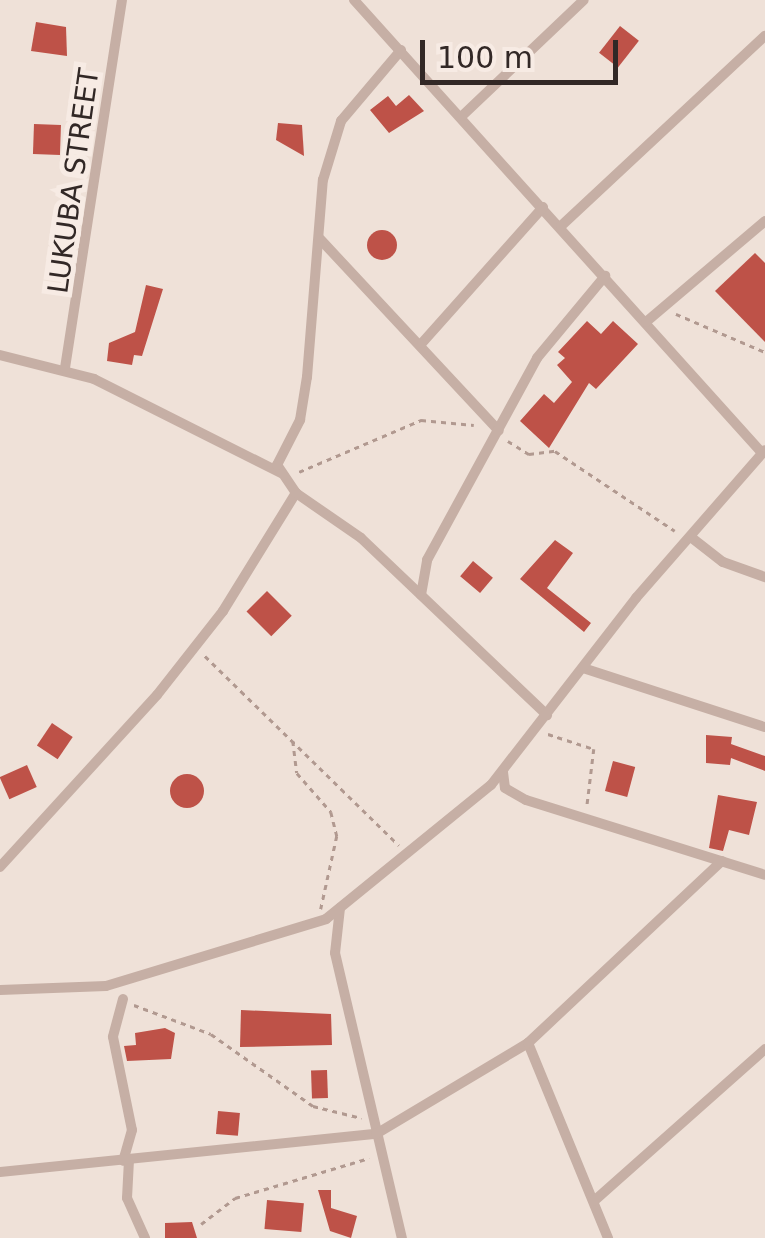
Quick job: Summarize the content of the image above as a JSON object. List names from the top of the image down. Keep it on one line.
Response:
{"streets":{"street":["LUKUBA STREET"]},"scale_bar":"100 m"}
